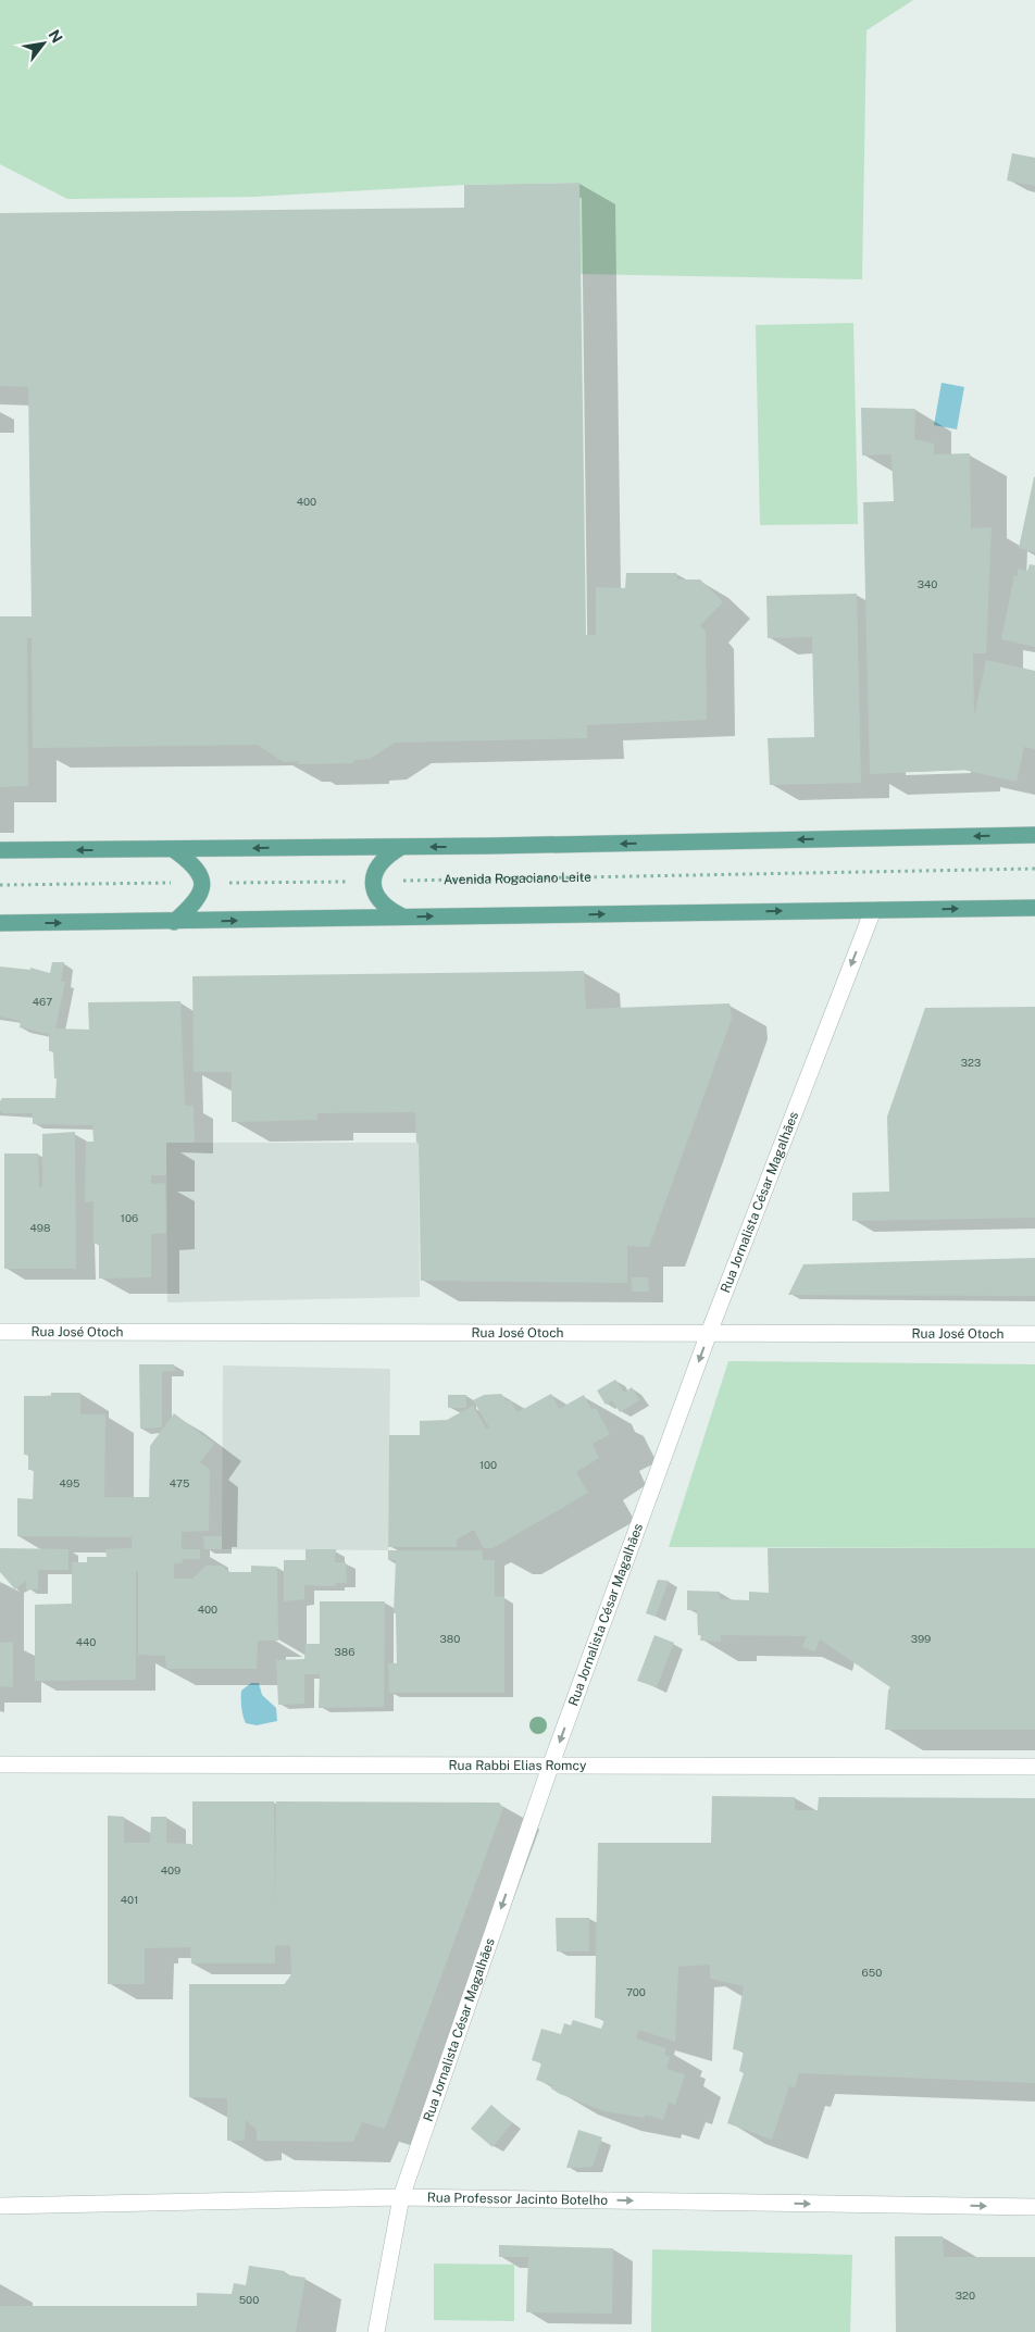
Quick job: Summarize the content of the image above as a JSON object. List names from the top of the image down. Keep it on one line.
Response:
{"streets":{"street":["Rua Jornalista César Magalhães","Rua José Otoch","Rua Rabbi Elias Romcy","Rua Professor Jacinto Botelho"],"path":["Avenida Rogaciano Leite"]},"crossings":[["Rua Jornalista César Magalhães","Rua José Otoch"],["Rua Jornalista César Magalhães","Rua Rabbi Elias Romcy"],["Rua Jornalista César Magalhães","Rua Professor Jacinto Botelho"]],"one_way":["Rua Jornalista César Magalhães","Rua Professor Jacinto Botelho"],"house_numbers":["400","340","467","323","106","498","100","495","475","400","380","399","440","386","409","401","650","700","320","500"],"north":"top right"}
